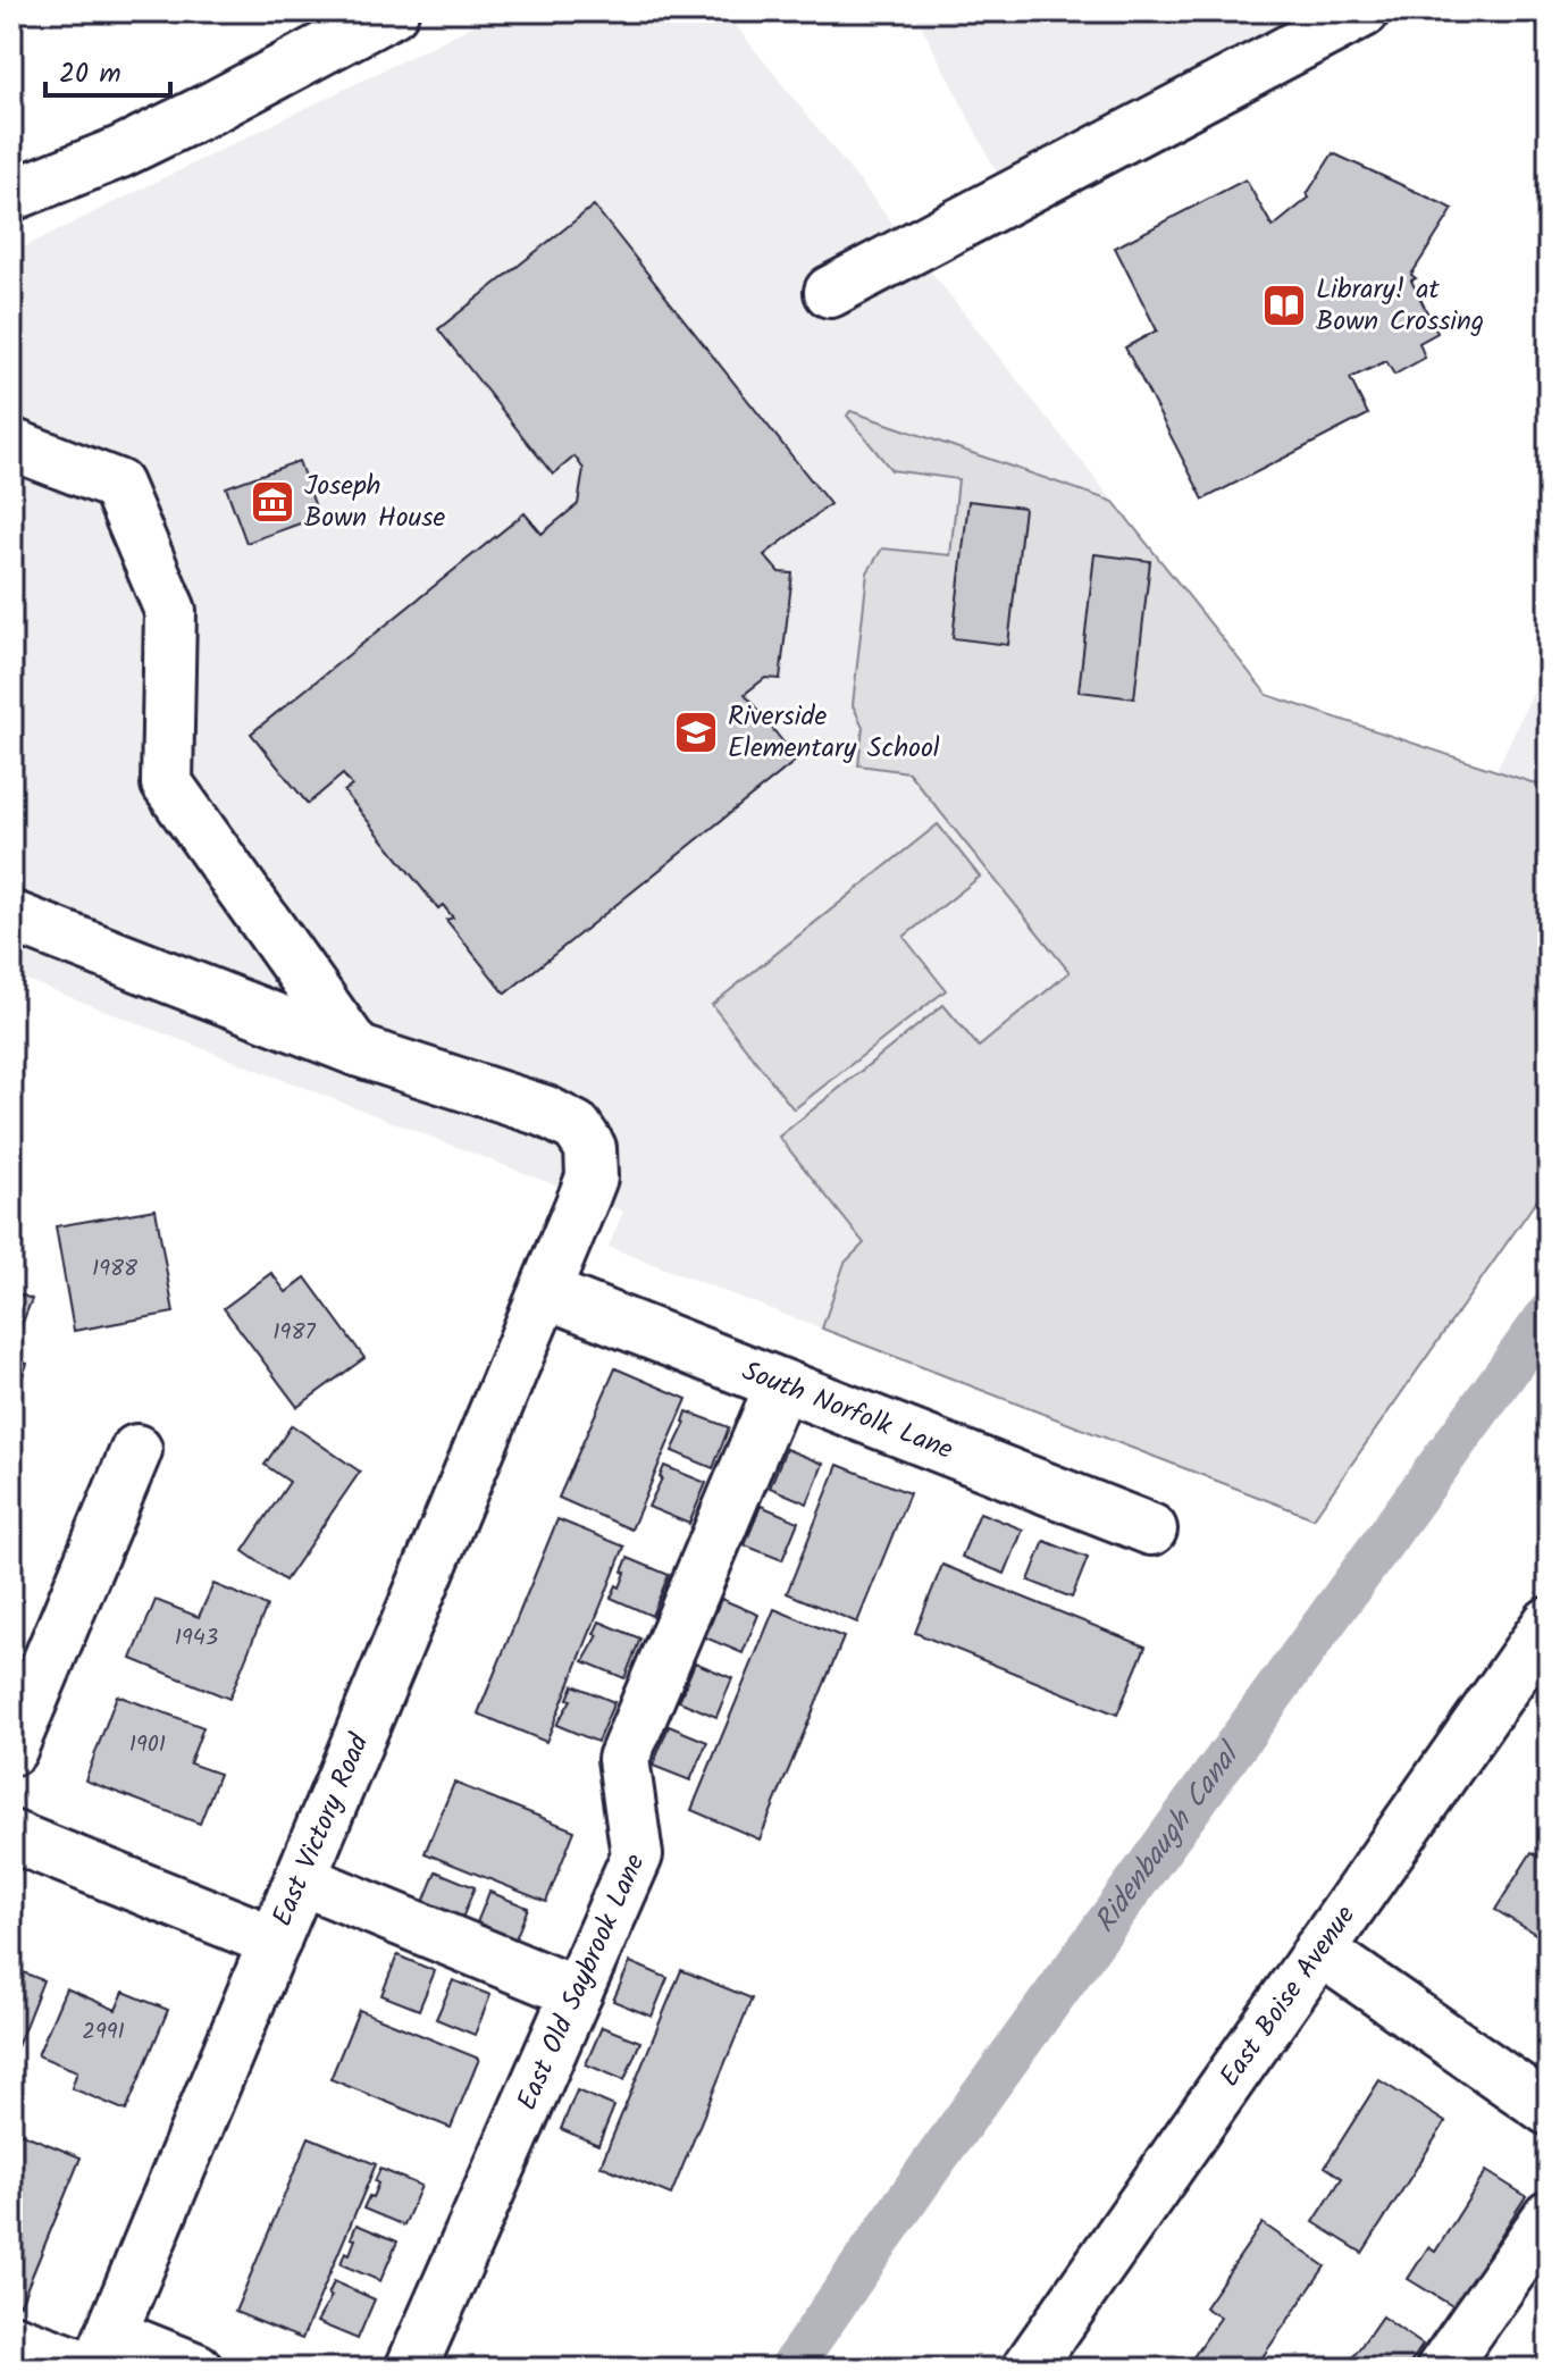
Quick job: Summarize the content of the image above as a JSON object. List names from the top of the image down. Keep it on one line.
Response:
{"streets":{"street":["South Norfolk Lane","East Victory Road","East Old Saybrook Lane","East Boise Avenue"]},"crossings":[["South Norfolk Lane","East Victory Road"],["South Norfolk Lane","East Old Saybrook Lane"]],"water":["Ridenbaugh Canal"],"places":{"library":["Library! at Bown Crossing"],"museum":["Joseph Bown House"],"school or university":["Riverside Elementary School"]},"house_numbers":["1988","1987","1943","1901","2991"],"scale_bar":"20 m"}
